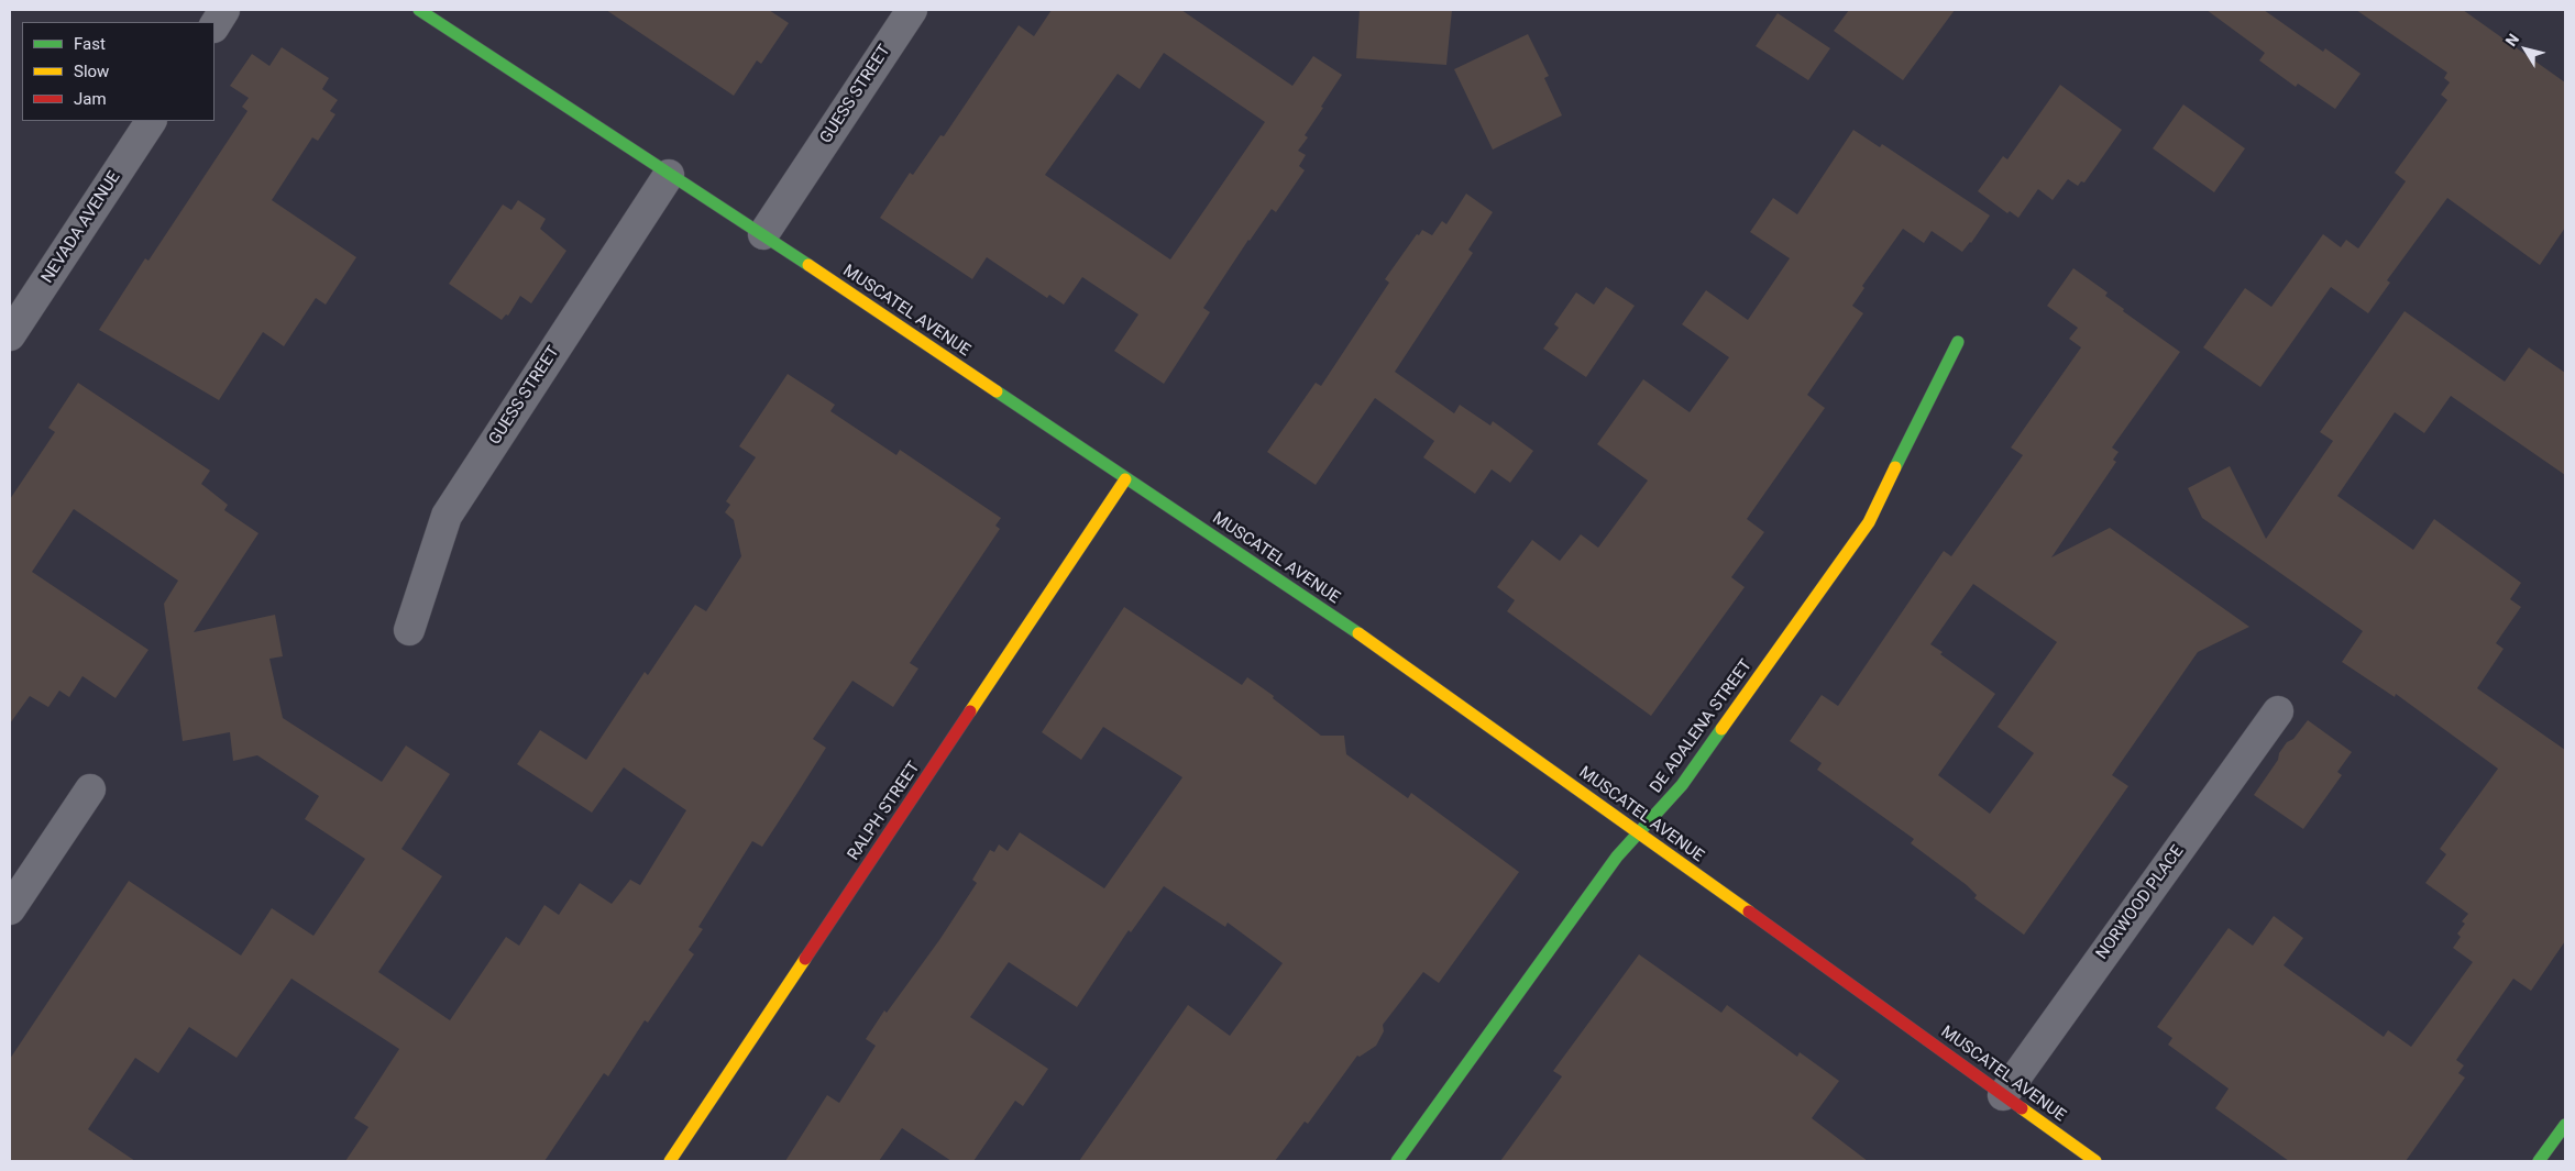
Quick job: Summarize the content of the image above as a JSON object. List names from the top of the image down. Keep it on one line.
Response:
{"streets":{"street":["GUESS STREET","NEVADA AVENUE","MUSCATEL AVENUE","DE ADALENA STREET","RALPH STREET","NORWOOD PLACE"]},"crossings":[["GUESS STREET","MUSCATEL AVENUE"],["MUSCATEL AVENUE","DE ADALENA STREET"],["MUSCATEL AVENUE","RALPH STREET"],["MUSCATEL AVENUE","NORWOOD PLACE"]],"legend":["Fast","Slow","Jam"],"north":"top left"}
